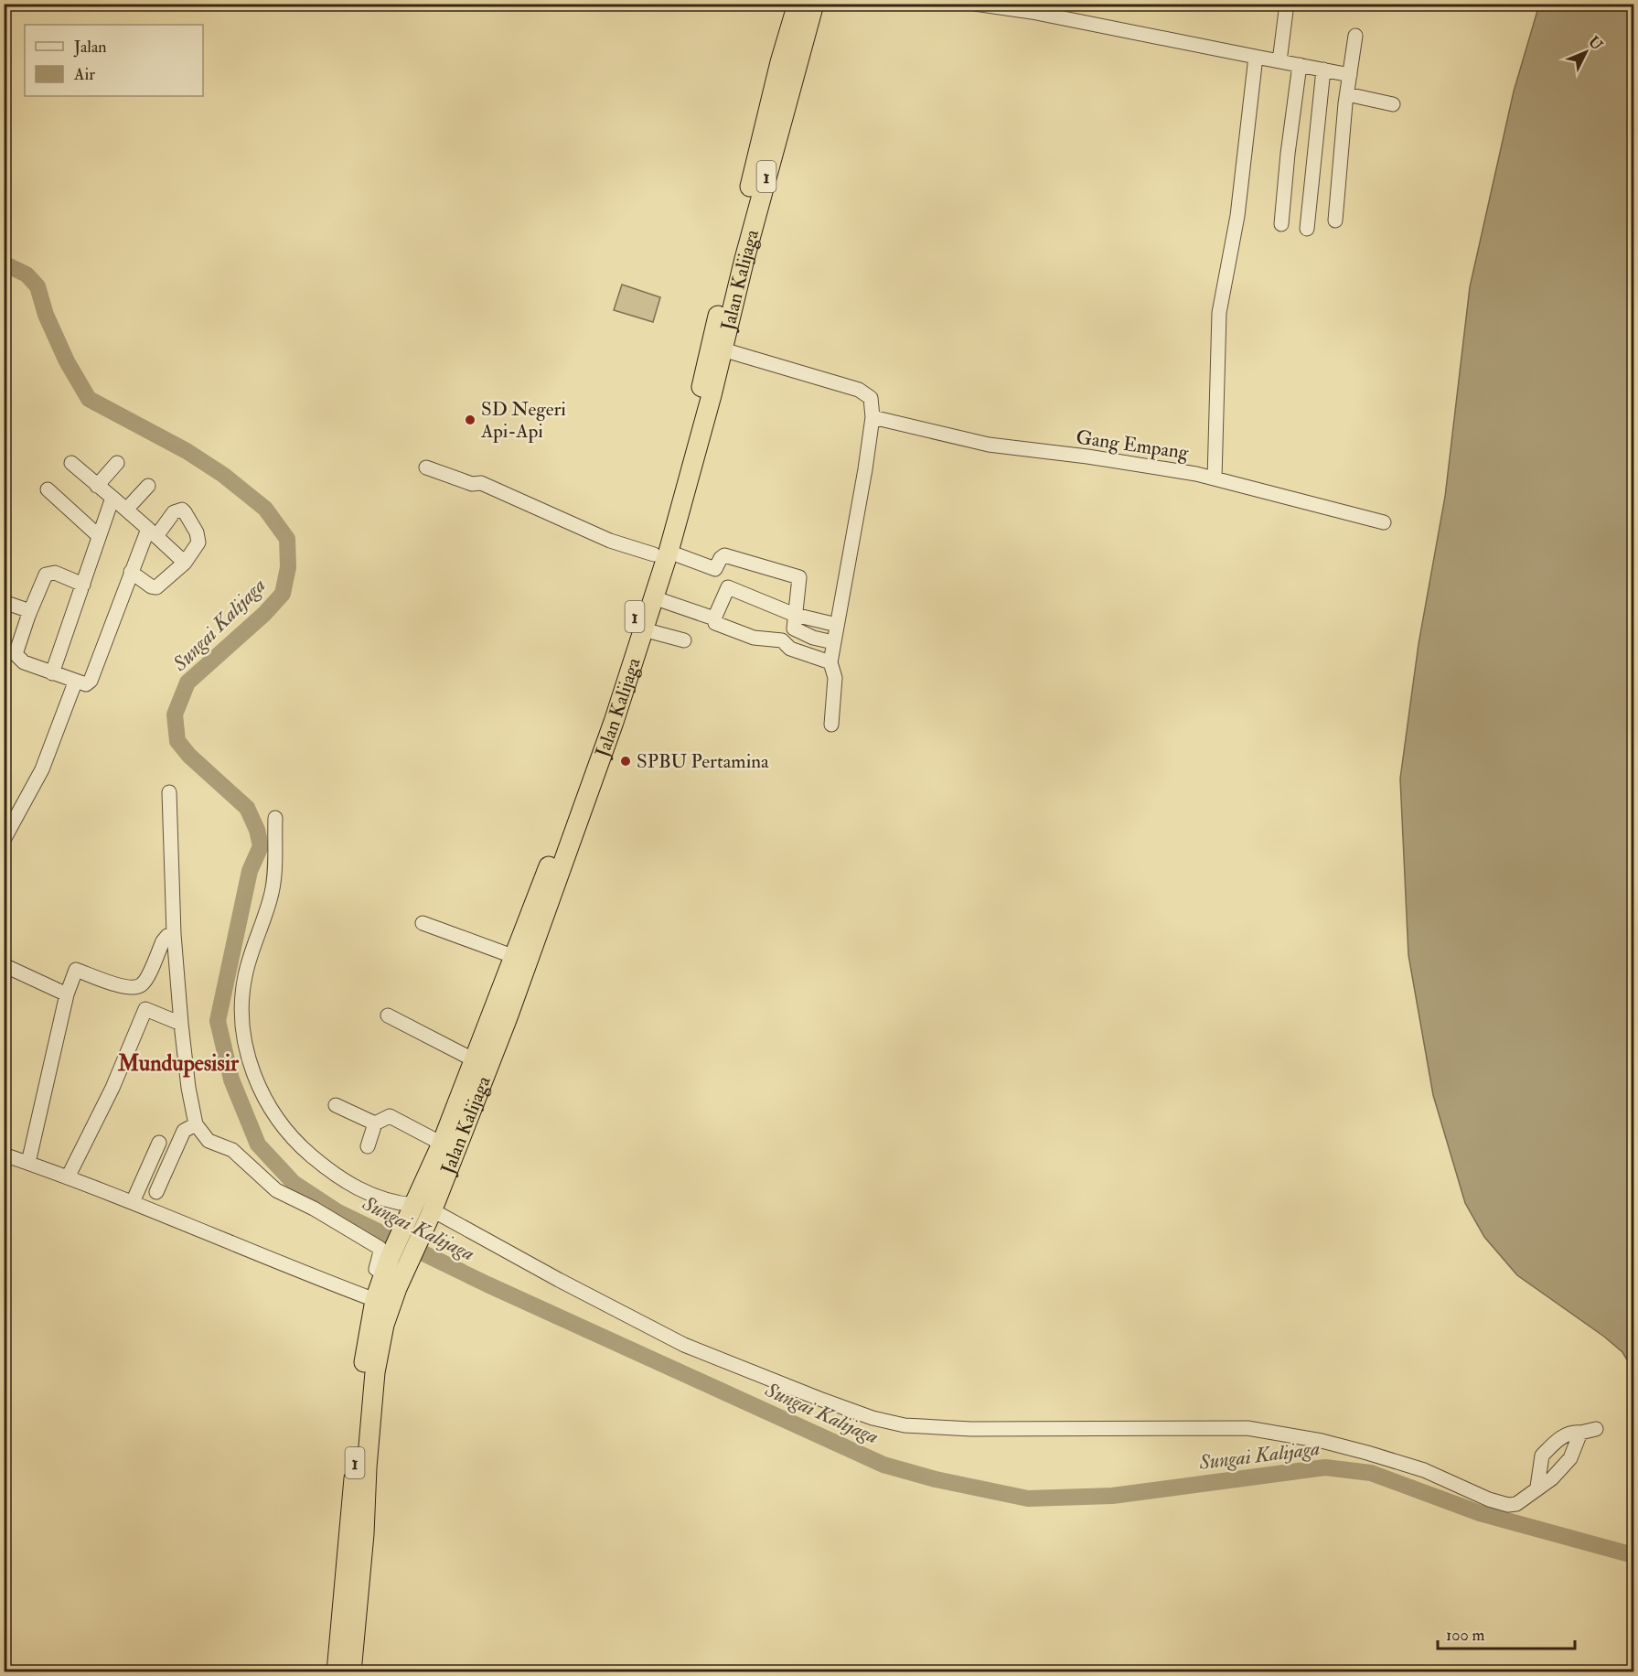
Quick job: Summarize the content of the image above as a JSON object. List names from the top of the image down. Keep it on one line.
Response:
{"streets":{"highway":["1","Jalan Kalijaga"],"street":["Gang Empang"]},"crossings":[["1","Jalan Kalijaga"]],"districts":["Mundupesisir"],"water":["Sungai Kalijaga"],"places":["SD Negeri Api-Api","SPBU Pertamina"],"legend":["Jalan","Air"],"scale_bar":"100 m","north":"top right"}
